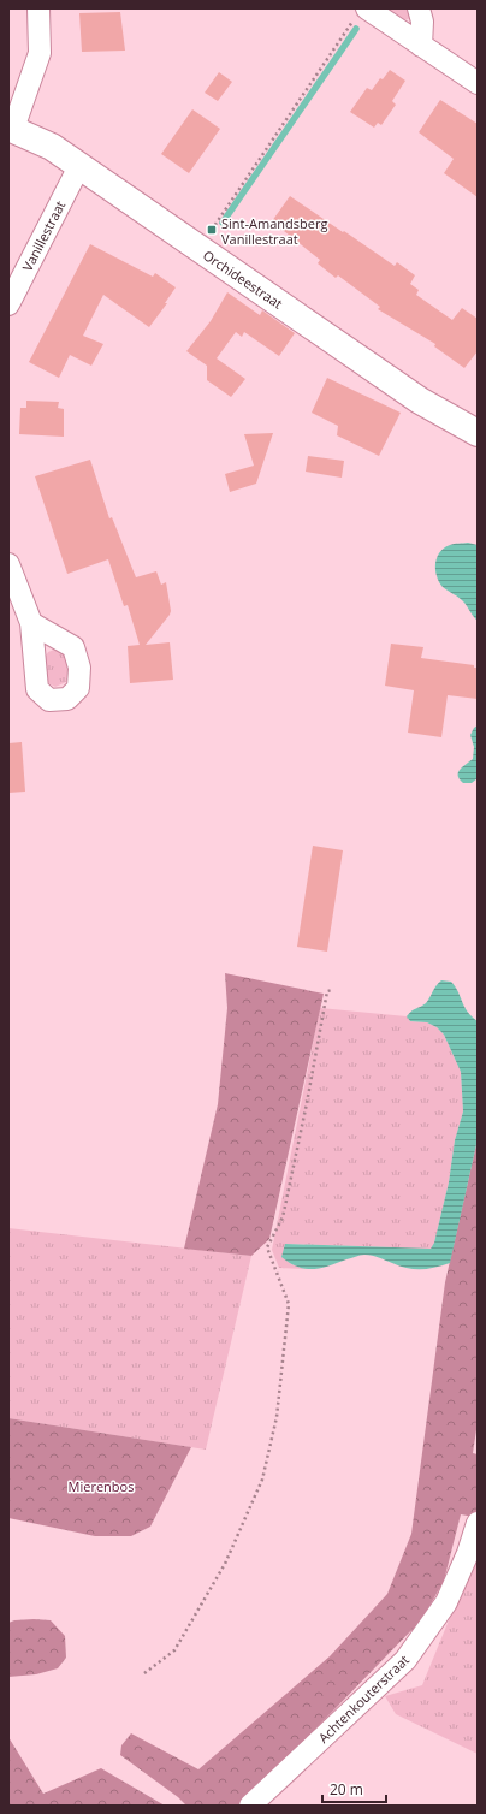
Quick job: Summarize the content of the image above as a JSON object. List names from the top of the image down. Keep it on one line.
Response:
{"streets":{"street":["Vanillestraat","Orchideestraat","Achtenkouterstraat"]},"crossings":[["Vanillestraat","Orchideestraat"]],"parks":["Mierenbos"],"places":{"transit":["Sint-Amandsberg Vanillestraat"]},"scale_bar":"20 m"}
